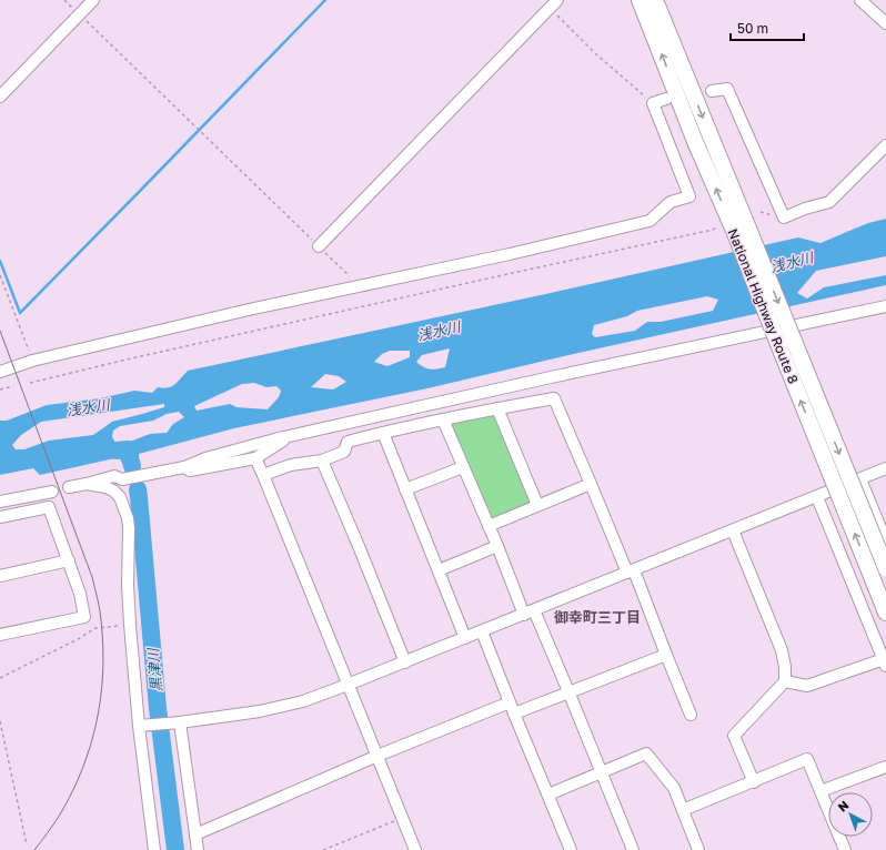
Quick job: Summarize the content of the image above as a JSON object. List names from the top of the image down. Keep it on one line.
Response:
{"streets":{"highway":["National Highway Route 8"]},"districts":["御幸町三丁目"],"water":["浅水川","黒津川"],"scale_bar":"50 m","north":"top left"}
